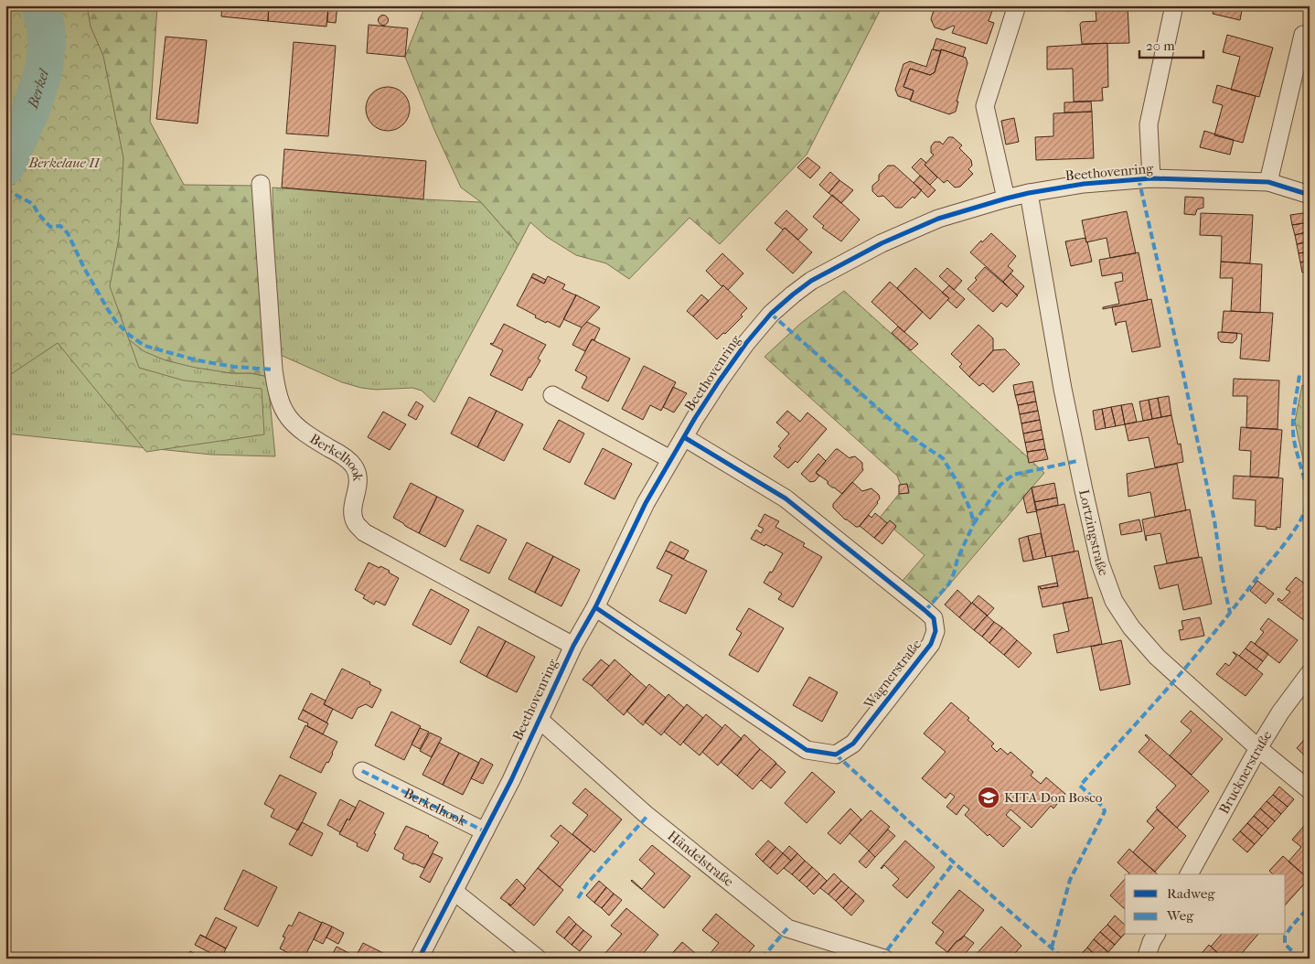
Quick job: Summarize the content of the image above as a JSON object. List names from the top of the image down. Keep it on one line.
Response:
{"streets":{"street":["Beethovenring","Berkelhook","Lortzingstraße","Wagnerstraße","Brucknerstraße","Händelstraße"]},"crossings":[["Beethovenring","Berkelhook"],["Beethovenring","Lortzingstraße"],["Beethovenring","Wagnerstraße"],["Beethovenring","Händelstraße"],["Lortzingstraße","Brucknerstraße"]],"water":["Berkel"],"parks":["Berkelaue II"],"places":{"school or university":["KITA Don Bosco"]},"legend":["Radweg","Weg"],"scale_bar":"20 m"}
